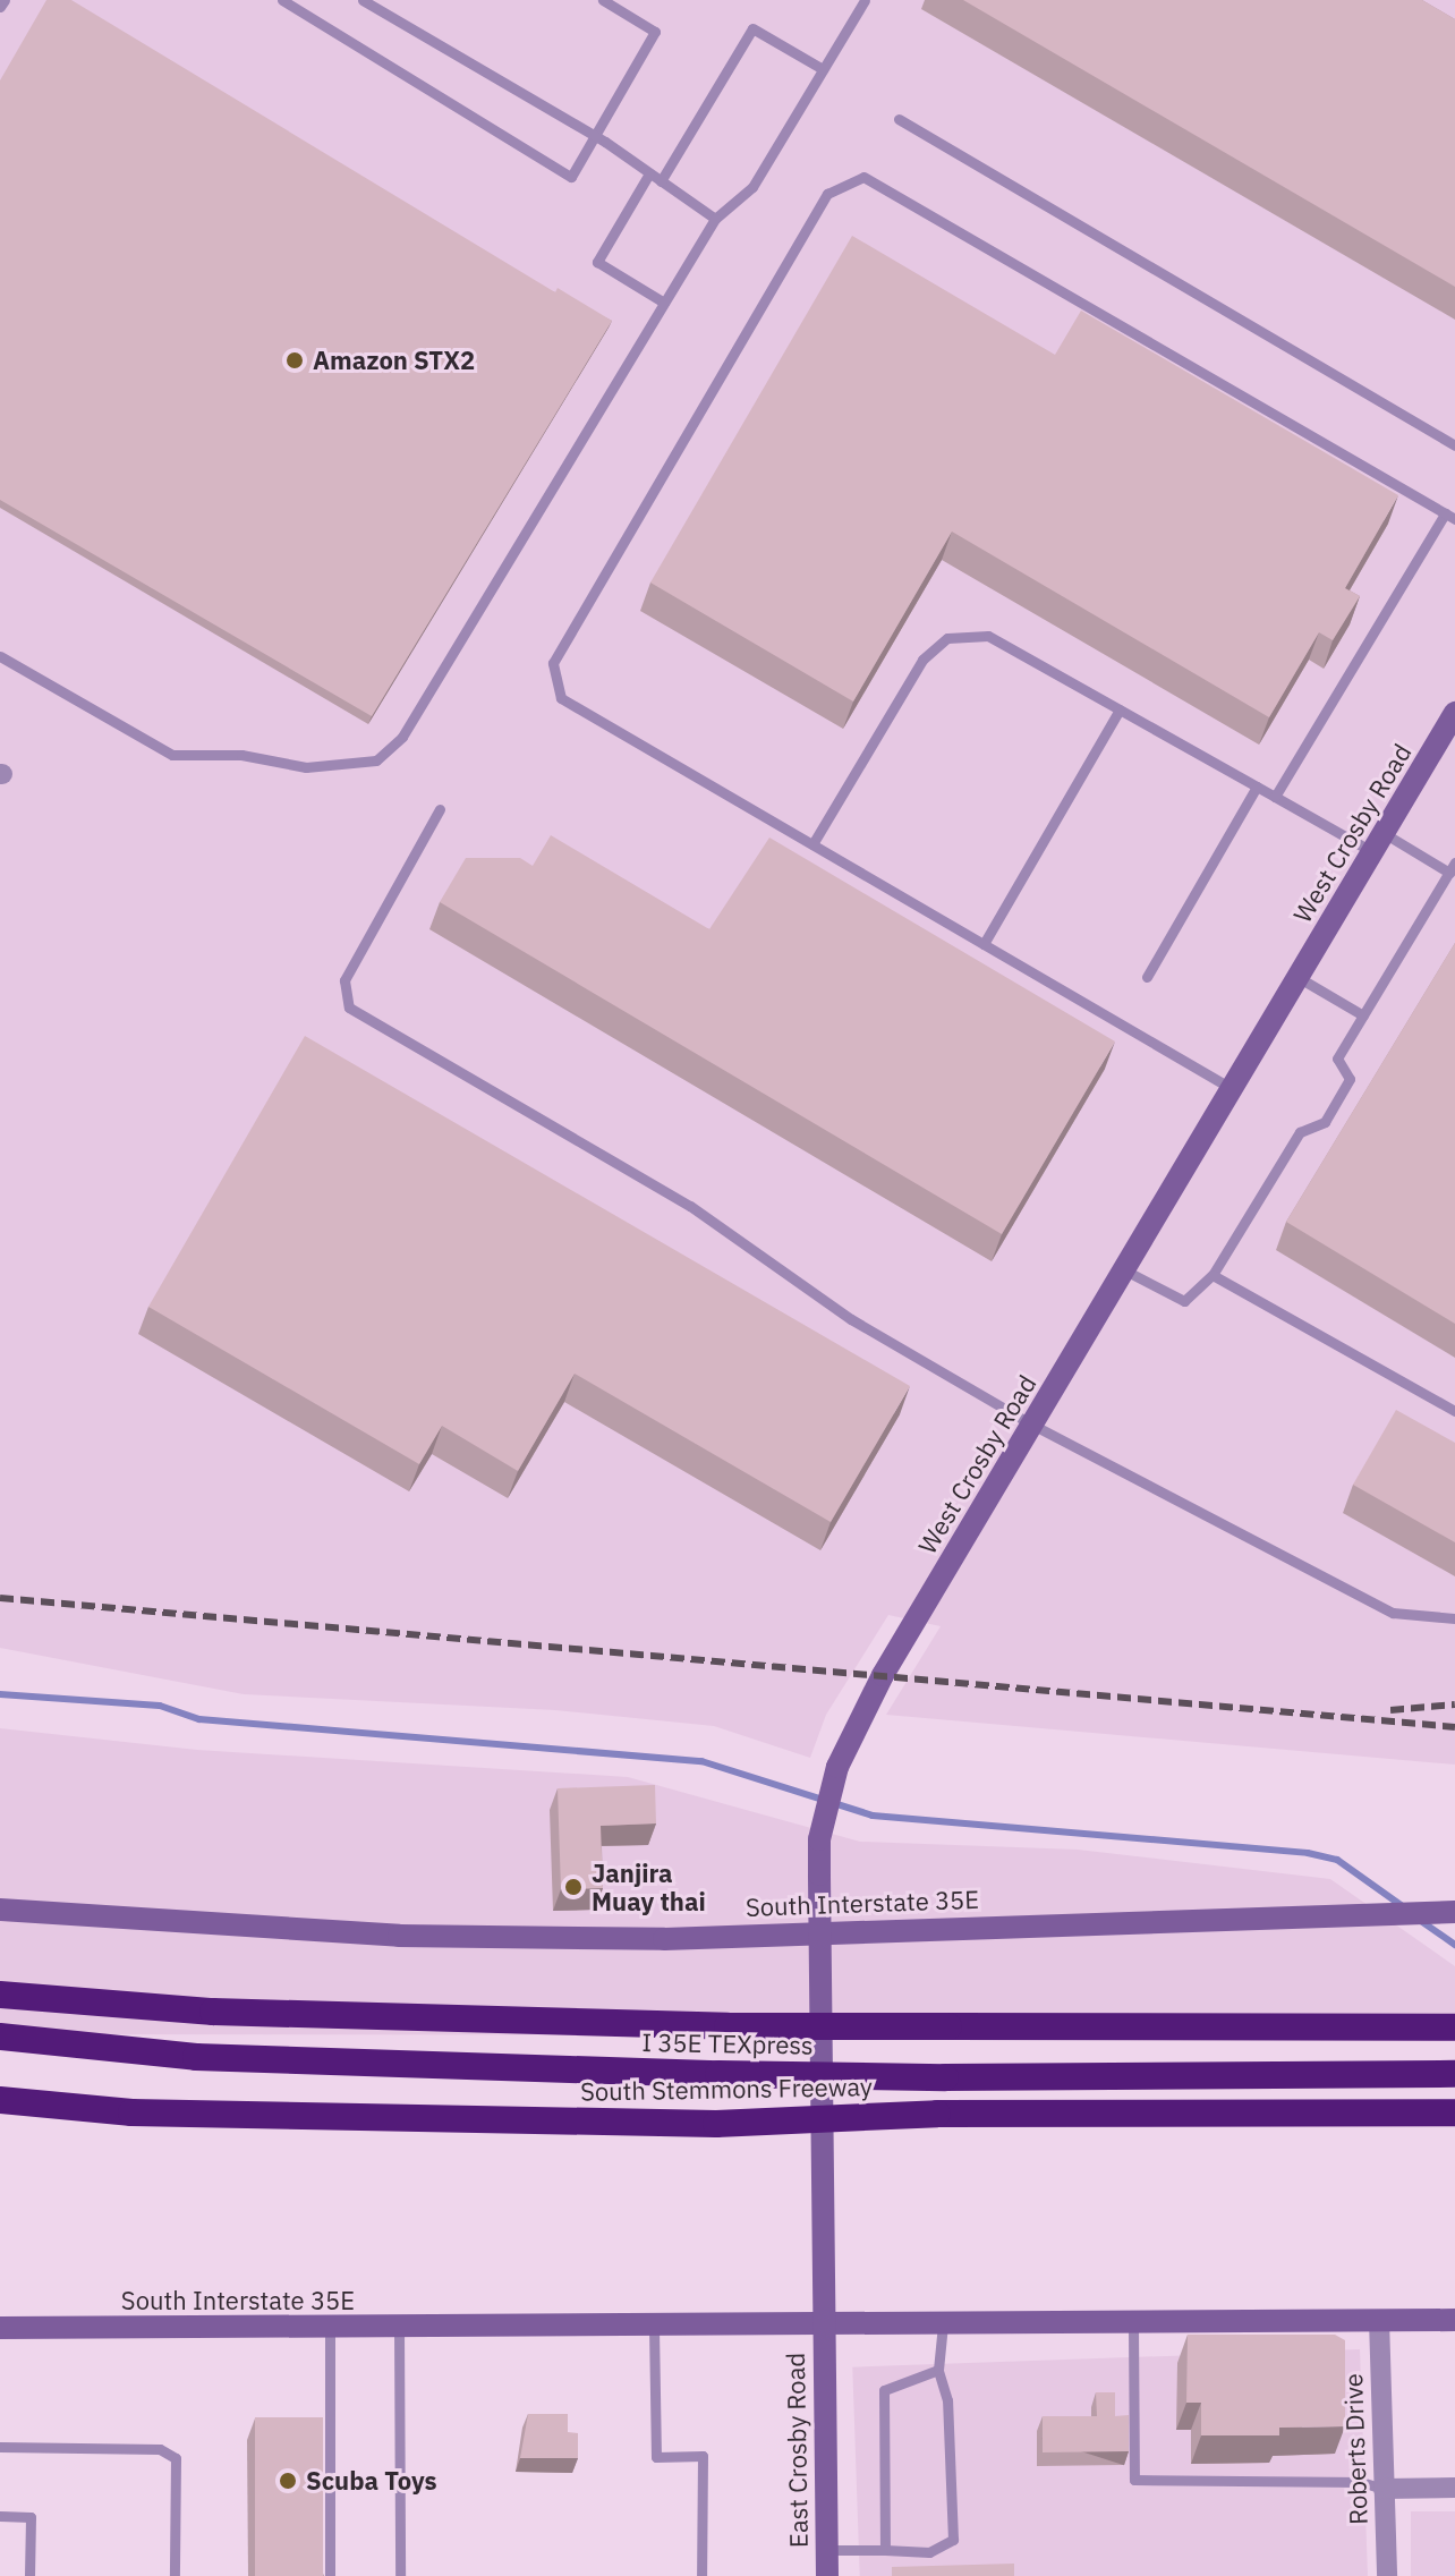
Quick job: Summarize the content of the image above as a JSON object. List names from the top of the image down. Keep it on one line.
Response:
{"streets":{"highway":["I 35E TEXpress","South Stemmons Freeway"],"main road":["West Crosby Road","South Interstate 35E","East Crosby Road"],"street":["Roberts Drive"]},"crossings":[["West Crosby Road","South Interstate 35E"],["West Crosby Road","East Crosby Road"],["South Interstate 35E","Roberts Drive"],["South Interstate 35E","East Crosby Road"]],"places":["Amazon STX2","Janjira Muay thai","Scuba Toys"]}
